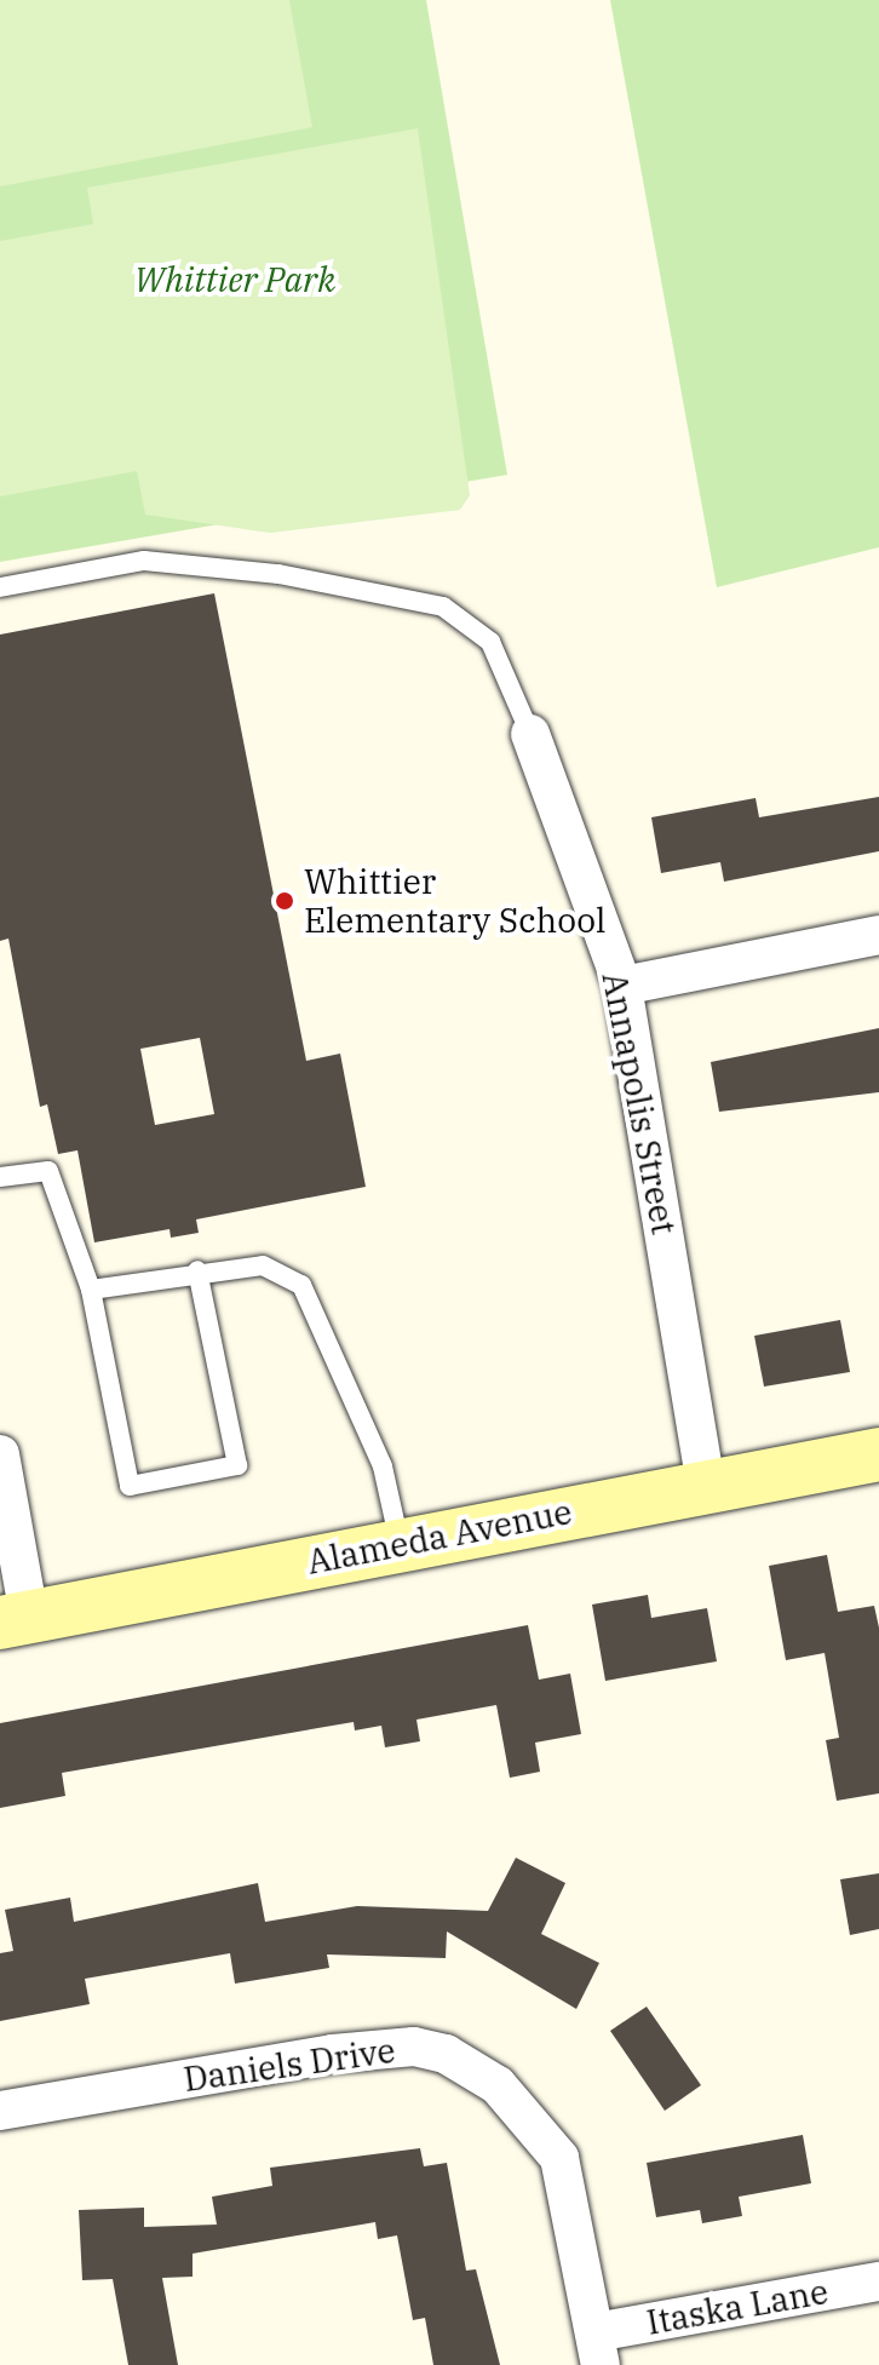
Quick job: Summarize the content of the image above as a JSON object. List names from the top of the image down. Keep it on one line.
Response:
{"streets":{"street":["Annapolis Street","Alameda Avenue","Daniels Drive","Itaska Lane"]},"crossings":[["Annapolis Street","Alameda Avenue"],["Daniels Drive","Itaska Lane"]],"parks":["Whittier Park"],"places":["Whittier Elementary School"]}
